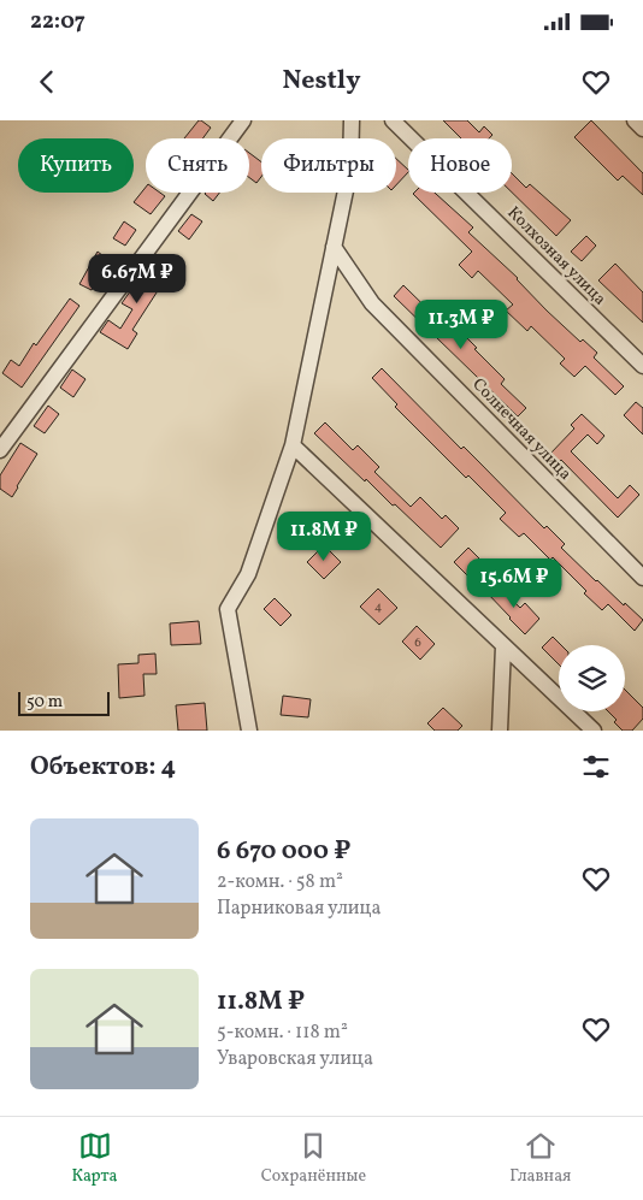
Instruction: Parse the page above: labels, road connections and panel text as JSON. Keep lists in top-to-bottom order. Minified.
{"streets":{"street":["Колхозная улица","Солнечная улица"]},"house_numbers":["4","6"],"scale_bar":"50 m","page":{"status":"22:07","header":"Nestly","chip":["Купить","Снять","Фильтры","Новое"],"price":["6.67M ₽","11.3M ₽","11.8M ₽","15.6M ₽"],"scale":"50 m","heading":"Объектов: 4","list":[{"name":"6 670 000 ₽","note":"2-комн. · 58 m² · Парниковая улица"},{"name":"11.8M ₽","note":"5-комн. · 118 m² · Уваровская улица"}],"tabs":["Карта","Сохранённые","Главная"]}}
